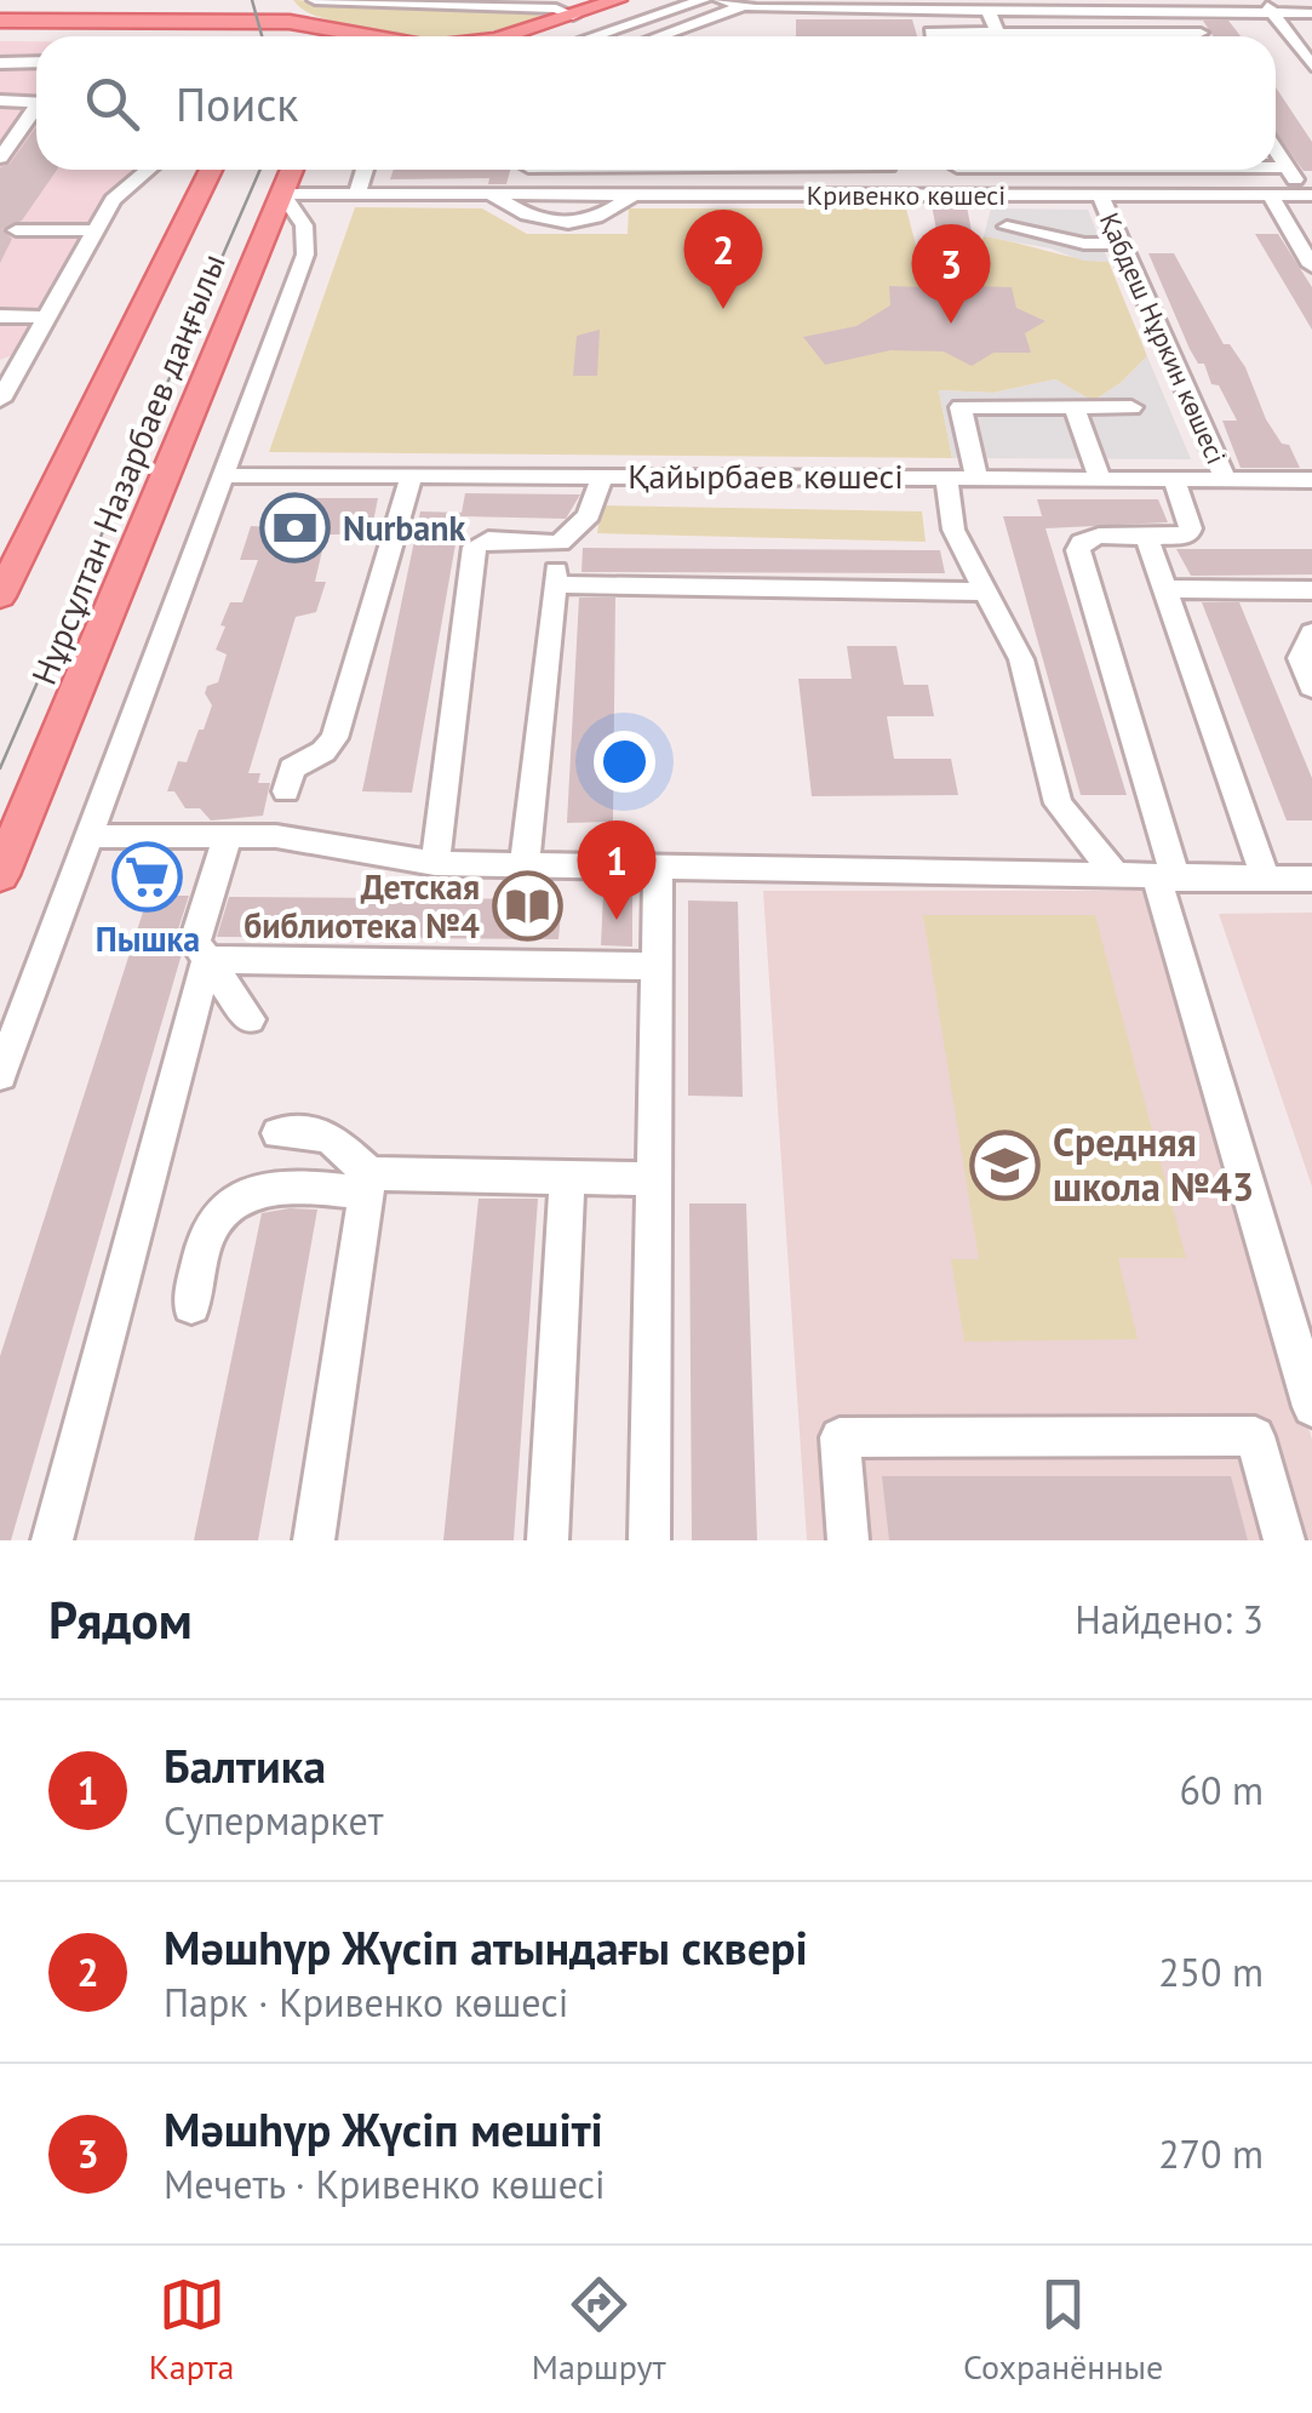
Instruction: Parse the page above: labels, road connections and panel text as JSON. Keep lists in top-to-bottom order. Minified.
{"streets":{"main road":["Нұрсұлтан Назарбаев даңғылы"],"street":["Кривенко көшесі","Қабдеш Нұркин көшесі","Қайырбаев көшесі"]},"crossings":[["Кривенко көшесі","Қабдеш Нұркин көшесі"],["Қабдеш Нұркин көшесі","Қайырбаев көшесі"]],"places":{"bank":["Nurbank"],"supermarket":["Пышка"],"library":["Детская библиотека №4"],"school or university":["Средняя школа №43"]},"page":{"search":"Поиск","pins":["2","3","1"],"heading":["Рядом","Найдено: 3"],"list":[{"mark":"1","name":"Балтика","note":"Супермаркет","value":"60 m"},{"mark":"2","name":"Мәшһүр Жүсіп атындағы сквері","note":"Парк · Кривенко көшесі","value":"250 m"},{"mark":"3","name":"Мәшһүр Жүсіп мешіті","note":"Мечеть · Кривенко көшесі","value":"270 m"}],"nav":["Карта","Маршрут","Сохранённые"]}}
